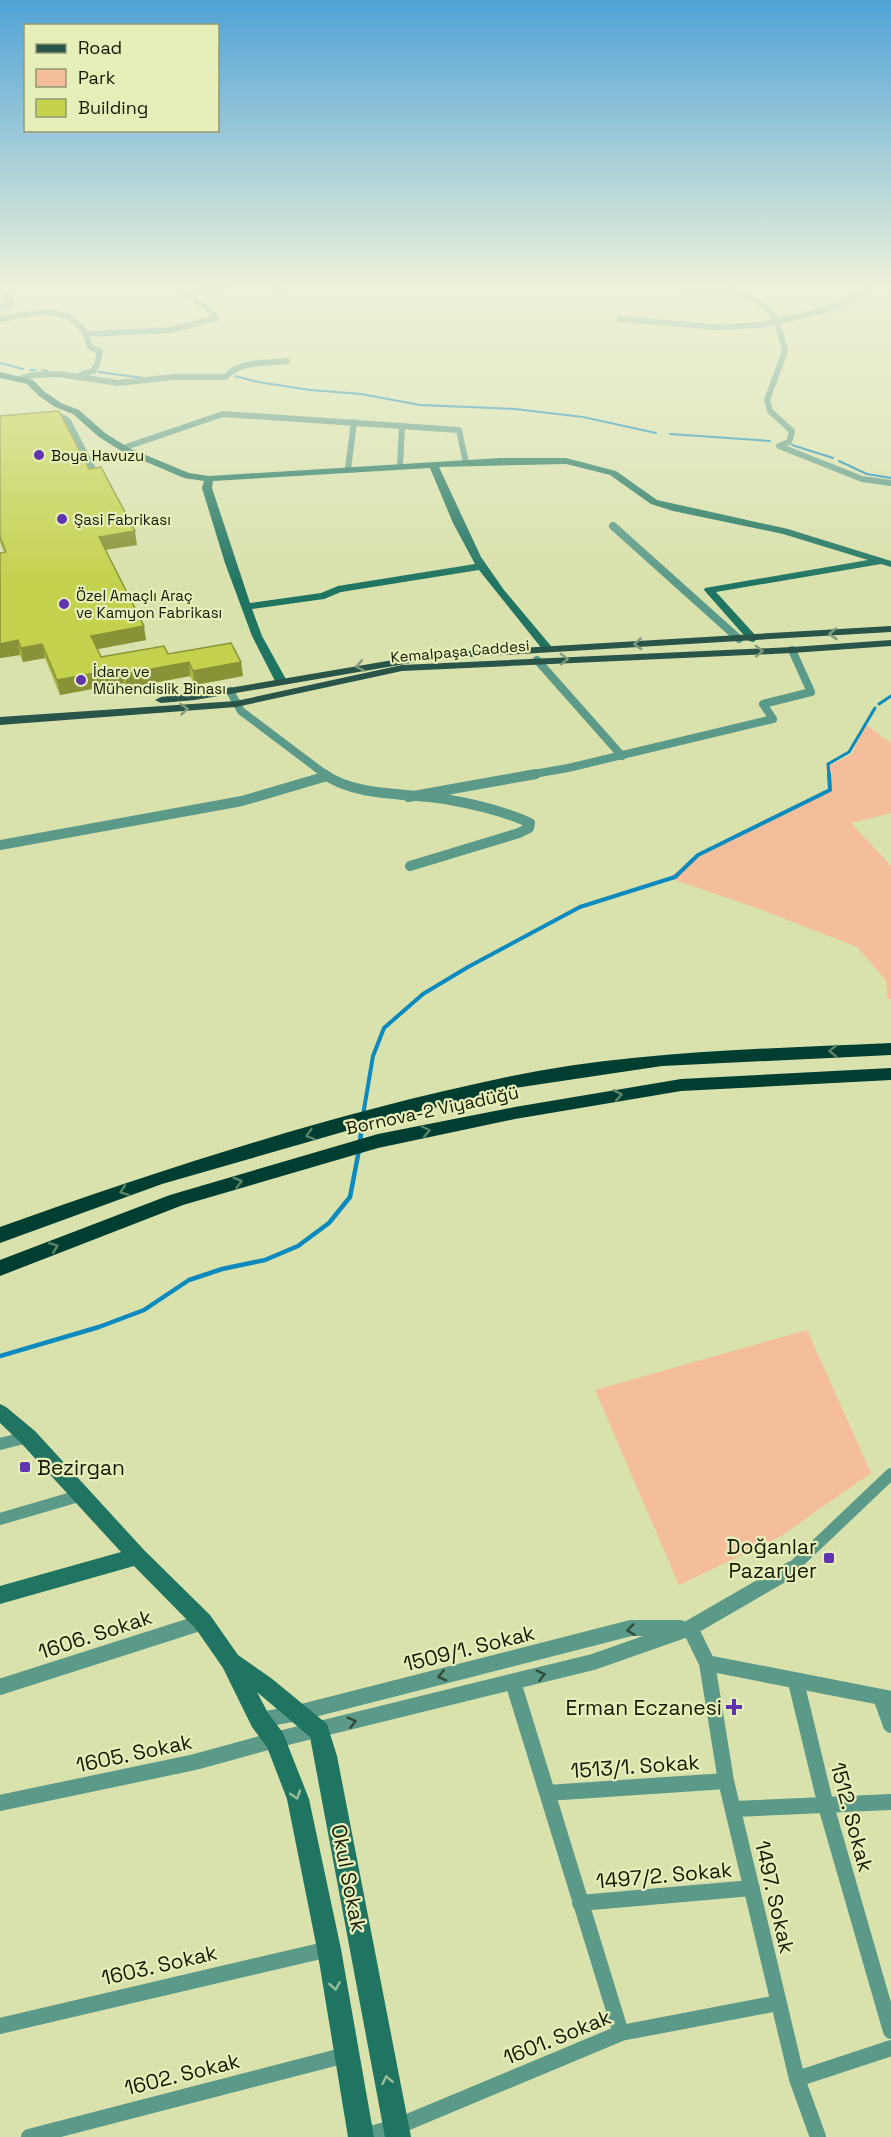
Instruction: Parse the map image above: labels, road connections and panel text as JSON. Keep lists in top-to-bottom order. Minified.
{"streets":{"highway":["Bornova-2 Viyadüğü"],"main road":["Kemalpaşa Caddesi"],"street":["1606. Sokak","1509/1. Sokak","1605. Sokak","1513/1. Sokak","1512. Sokak","1497/2. Sokak","Okul Sokak","1497. Sokak","1603. Sokak","1601. Sokak","1602. Sokak"]},"crossings":[["1606. Sokak","Okul Sokak"],["1509/1. Sokak","Okul Sokak"],["1605. Sokak","Okul Sokak"],["1513/1. Sokak","1497. Sokak"],["1497/2. Sokak","1497. Sokak"],["Okul Sokak","1603. Sokak"],["Okul Sokak","1601. Sokak"],["Okul Sokak","1602. Sokak"],["1497. Sokak","1601. Sokak"]],"places":{"other":["Boya Havuzu","Şasi Fabrikası","Özel Amaçlı Araç ve Kamyon Fabrikası","İdare ve Mühendislik Binası"],"transit":["Bezirgan","Doğanlar Pazaryer"],"health":["Erman Eczanesi"]},"legend":["Road","Park","Building"]}
